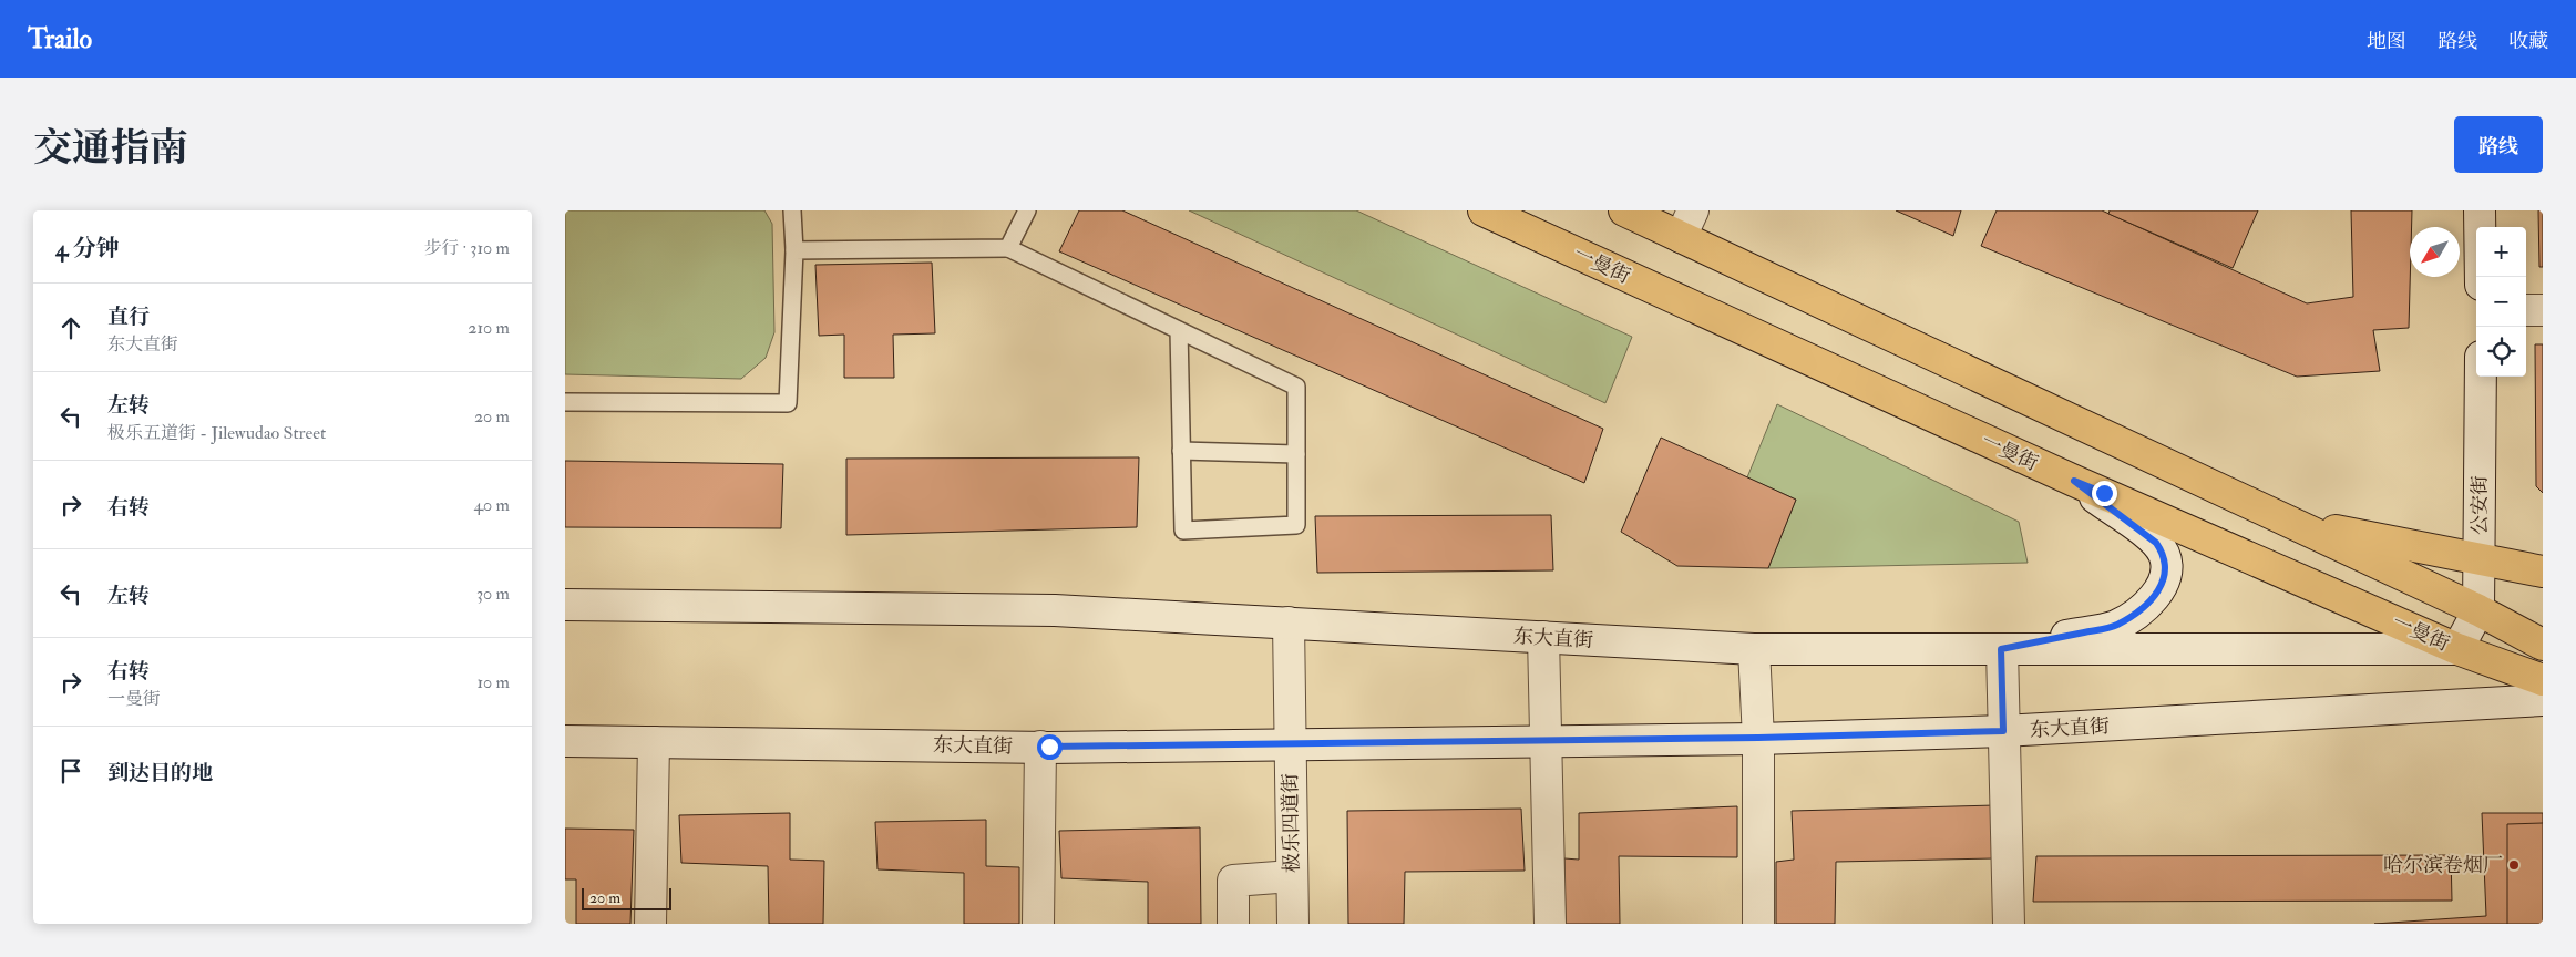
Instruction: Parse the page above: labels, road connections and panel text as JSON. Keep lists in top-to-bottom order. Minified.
{"streets":{"main road":["一曼街","公安街","东大直街","极乐四道街"]},"crossings":[["一曼街","公安街"],["一曼街","东大直街"],["公安街","东大直街"],["东大直街","极乐四道街"]],"places":["哈尔滨卷烟厂"],"scale_bar":"20 m","north":"bottom left","page":{"header":"Trailo","nav":["地图","路线","收藏"],"title":"交通指南","buttons":"路线","heading":["4 分钟","步行 · 310 m"],"map_buttons":["+","−"],"list":[["直行","东大直街","210 m"],["左转","极乐五道街 - Jilewudao Street","20 m"],["右转","40 m"],["左转","30 m"],["右转","一曼街","10 m"],"到达目的地"],"scale":"20 m"}}
